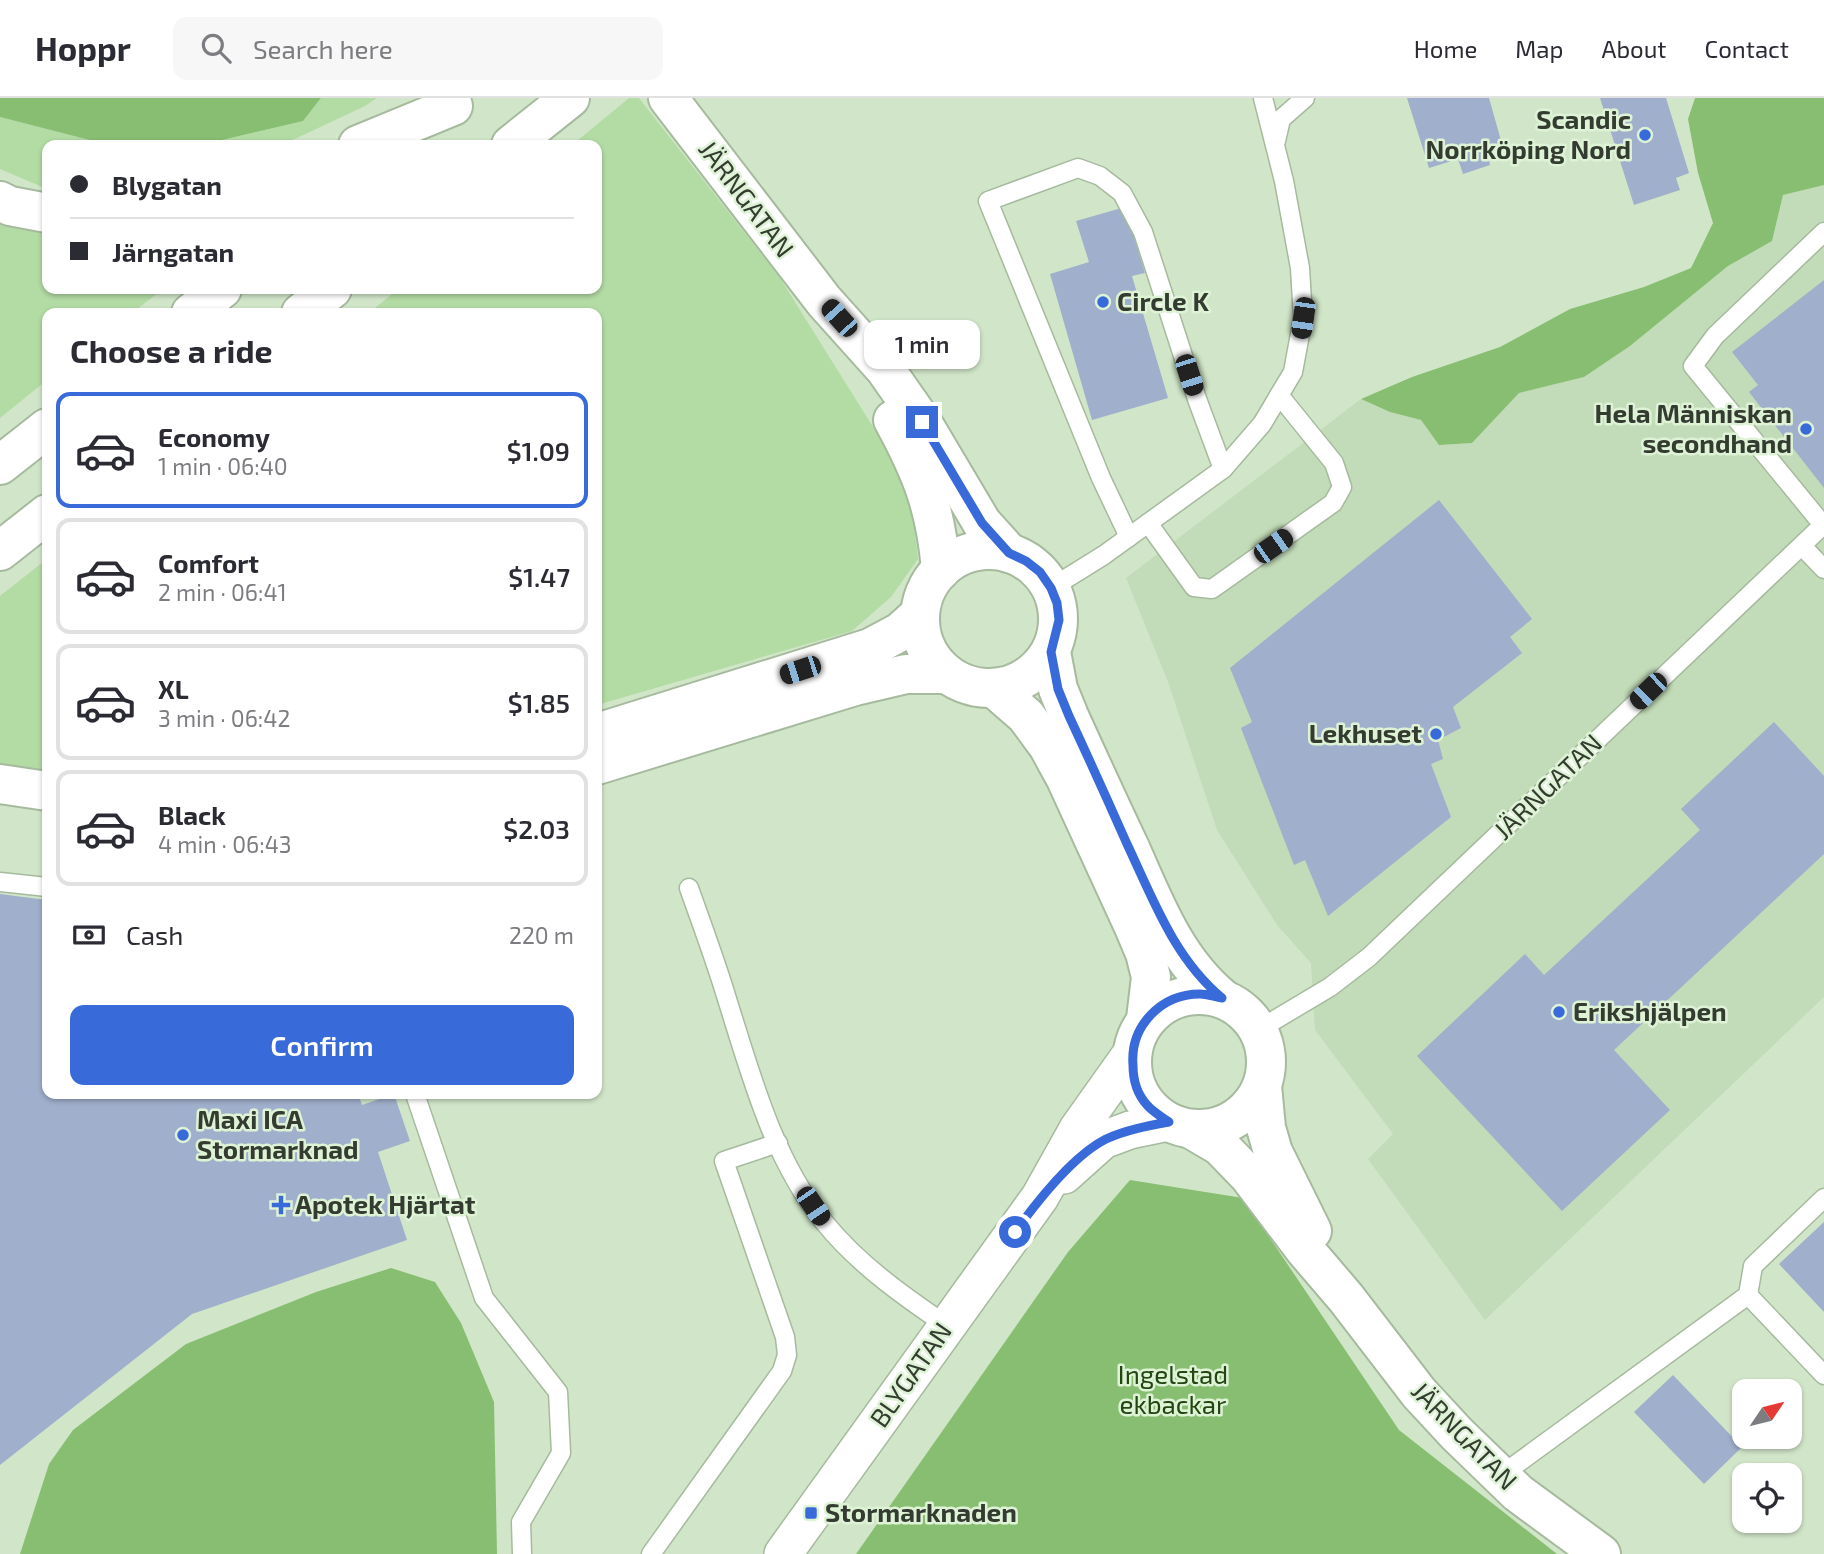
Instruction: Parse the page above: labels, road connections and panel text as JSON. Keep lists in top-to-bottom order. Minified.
{"streets":{"main road":["JÄRNGATAN"],"street":["BLYGATAN"]},"crossings":[["JÄRNGATAN","BLYGATAN"]],"parks":["Ingelstad ekbackar"],"places":{"other":["Scandic Norrköping Nord","Circle K","Hela Människan secondhand","Lekhuset","Erikshjälpen","Maxi ICA Stormarknad"],"health":["Apotek Hjärtat"],"transit":["Stormarknaden"]},"north":"top right","page":{"header":"Hoppr","search":"Search here","nav":["Home","Map","About","Contact"],"banner":["Blygatan","Järngatan"],"heading":"Choose a ride","bubble":"1 min","list":[{"name":"Economy","note":"1 min · 06:40","value":"$1.09"},{"name":"Comfort","note":"2 min · 06:41","value":"$1.47"},{"name":"XL","note":"3 min · 06:42","value":"$1.85"},{"name":"Black","note":"4 min · 06:43","value":"$2.03"}],"pay":["Cash","220 m"],"buttons":"Confirm"}}
